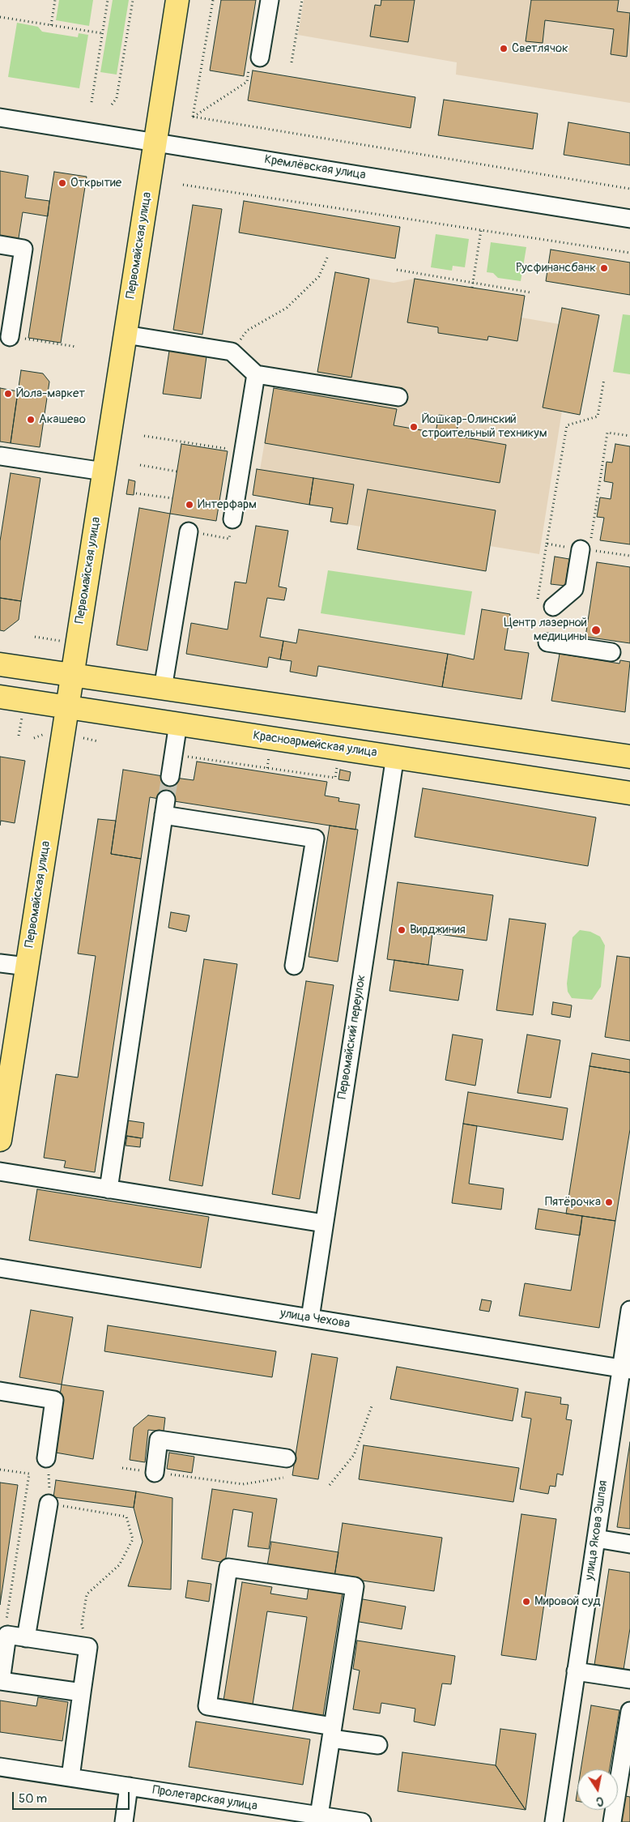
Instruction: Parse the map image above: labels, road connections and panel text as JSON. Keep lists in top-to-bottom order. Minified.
{"streets":{"main road":["Первомайская улица","Красноармейская улица"],"street":["Кремлёвская улица","Первомайский переулок","улица Чехова","улица Якова Эшпая","Пролетарская улица"]},"crossings":[["Кремлёвская улица","Первомайская улица"],["Первомайская улица","Красноармейская улица"],["Красноармейская улица","Первомайский переулок"],["Первомайский переулок","улица Чехова"],["улица Чехова","улица Якова Эшпая"]],"places":["Светлячок","Открытие","Русфинансбанк","Йола-маркет","Акашево","Йошкар-Олинский строительный техникум","Интерфарм","Центр лазерной медицины","Вирджиния","Пятёрочка","Мировой суд"],"scale_bar":"50 m","north":"bottom"}
